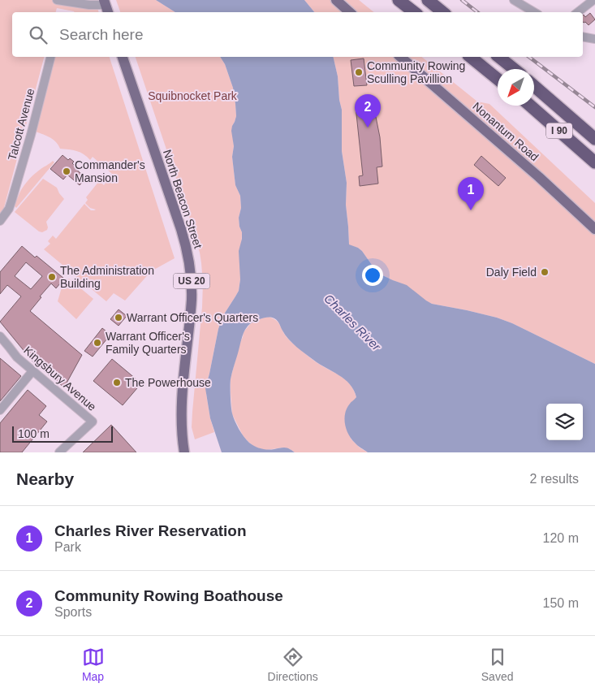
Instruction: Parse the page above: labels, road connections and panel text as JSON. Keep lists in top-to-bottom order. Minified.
{"streets":{"highway":["I 90"],"main road":["Nonantum Road","North Beacon Street","US 20"],"street":["Talcott Avenue","Kingsbury Avenue"]},"water":["Charles River"],"parks":["Squibnocket Park"],"places":["Community Rowing Sculling Pavillion","Commander's Mansion","Daly Field","The Administration Building","Warrant Officer's Quarters","Warrant Officer's Family Quarters","The Powerhouse"],"scale_bar":"100 m","north":"bottom left","page":{"search":"Search here","pins":["2","1"],"scale":"100 m","heading":["Nearby","2 results"],"list":[{"mark":"1","name":"Charles River Reservation","note":"Park","value":"120 m"},{"mark":"2","name":"Community Rowing Boathouse","note":"Sports","value":"150 m"}],"nav":["Map","Directions","Saved"]}}
